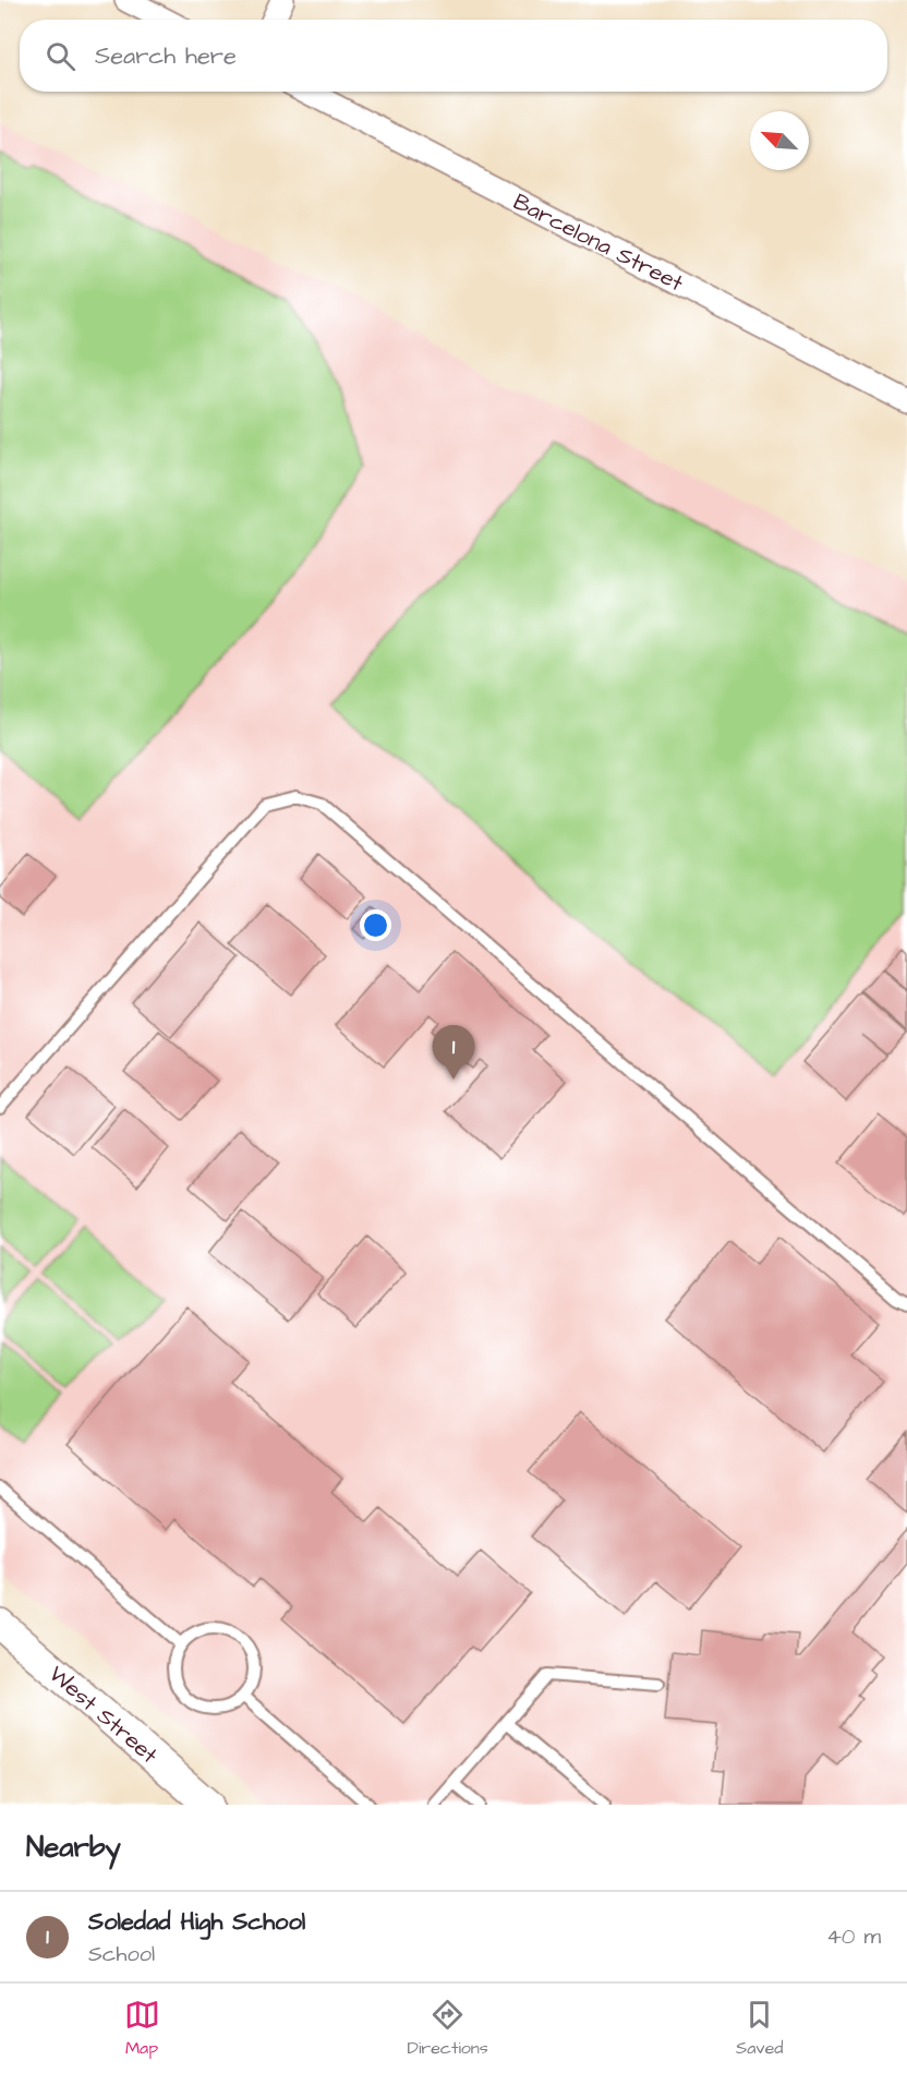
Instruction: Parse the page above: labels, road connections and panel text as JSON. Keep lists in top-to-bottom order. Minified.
{"streets":{"street":["Barcelona Street","West Street"]},"north":"top left","page":{"search":"Search here","pins":"1","heading":"Nearby","list":[{"mark":"1","name":"Soledad High School","note":"School","value":"40 m"}],"nav":["Map","Directions","Saved"]}}
